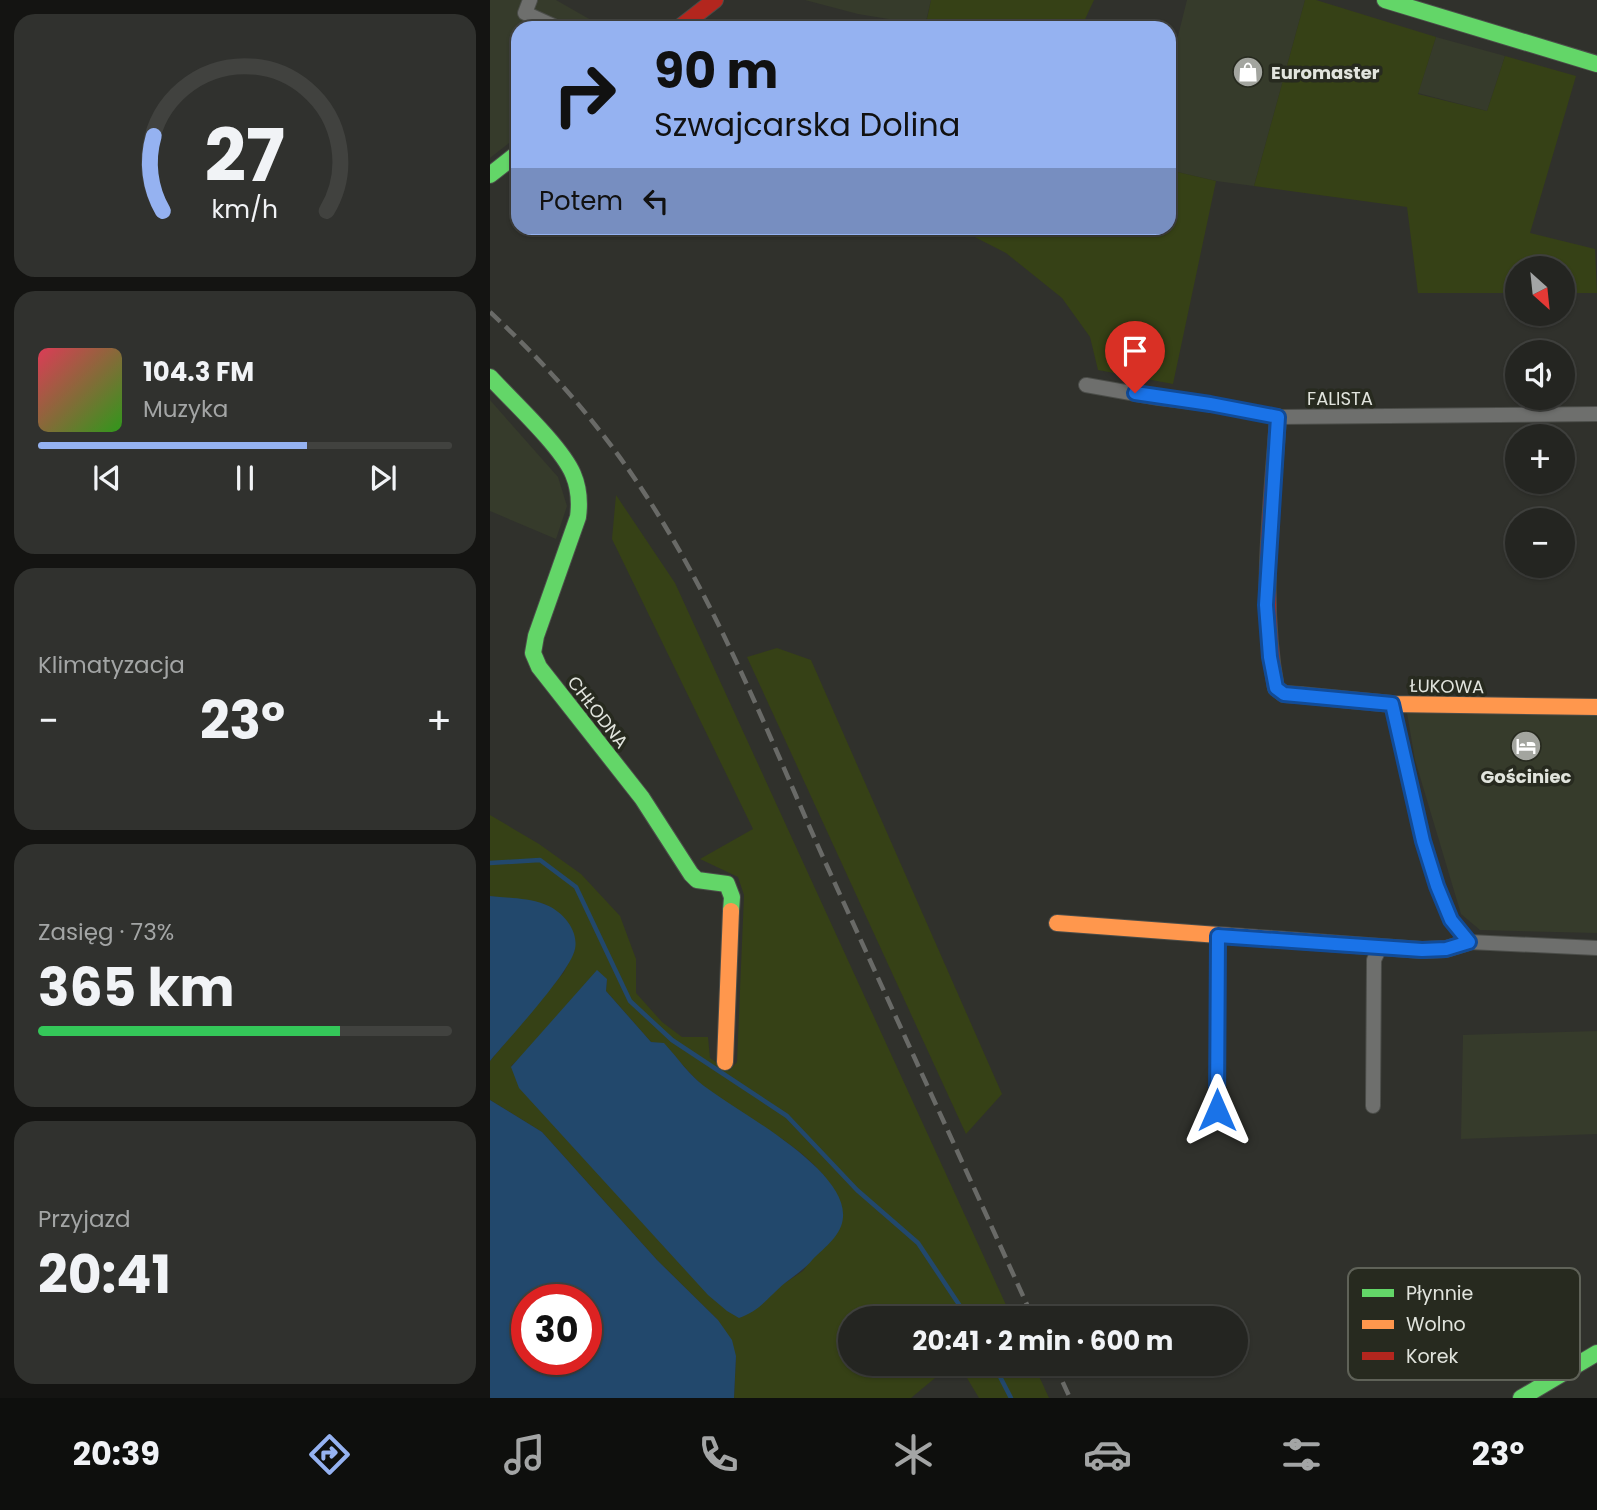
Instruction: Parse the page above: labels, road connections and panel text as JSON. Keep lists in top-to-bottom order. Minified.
{"streets":{"street":["FALISTA","ŁUKOWA","CHŁODNA"]},"crossings":[["FALISTA","ŁUKOWA"]],"places":{"shop":["Euromaster"],"hotel":["Gościniec"]},"legend":["Płynnie","Wolno","Korek"],"north":"bottom right","page":{"turn":["90 m","Szwajcarska Dolina"],"then":"Potem","map_buttons":["+","−"],"song":["104.3 FM","Muzyka"],"tile":["Klimatyzacja",["Zasięg · 73%","365 km"],["Przyjazd","20:41"]],"heat":["−","23°","+"],"limit":"30","trip":"20:41 · 2 min · 600 m","tabs":["20:39","23°"],"gauge":["27","km/h"]}}
